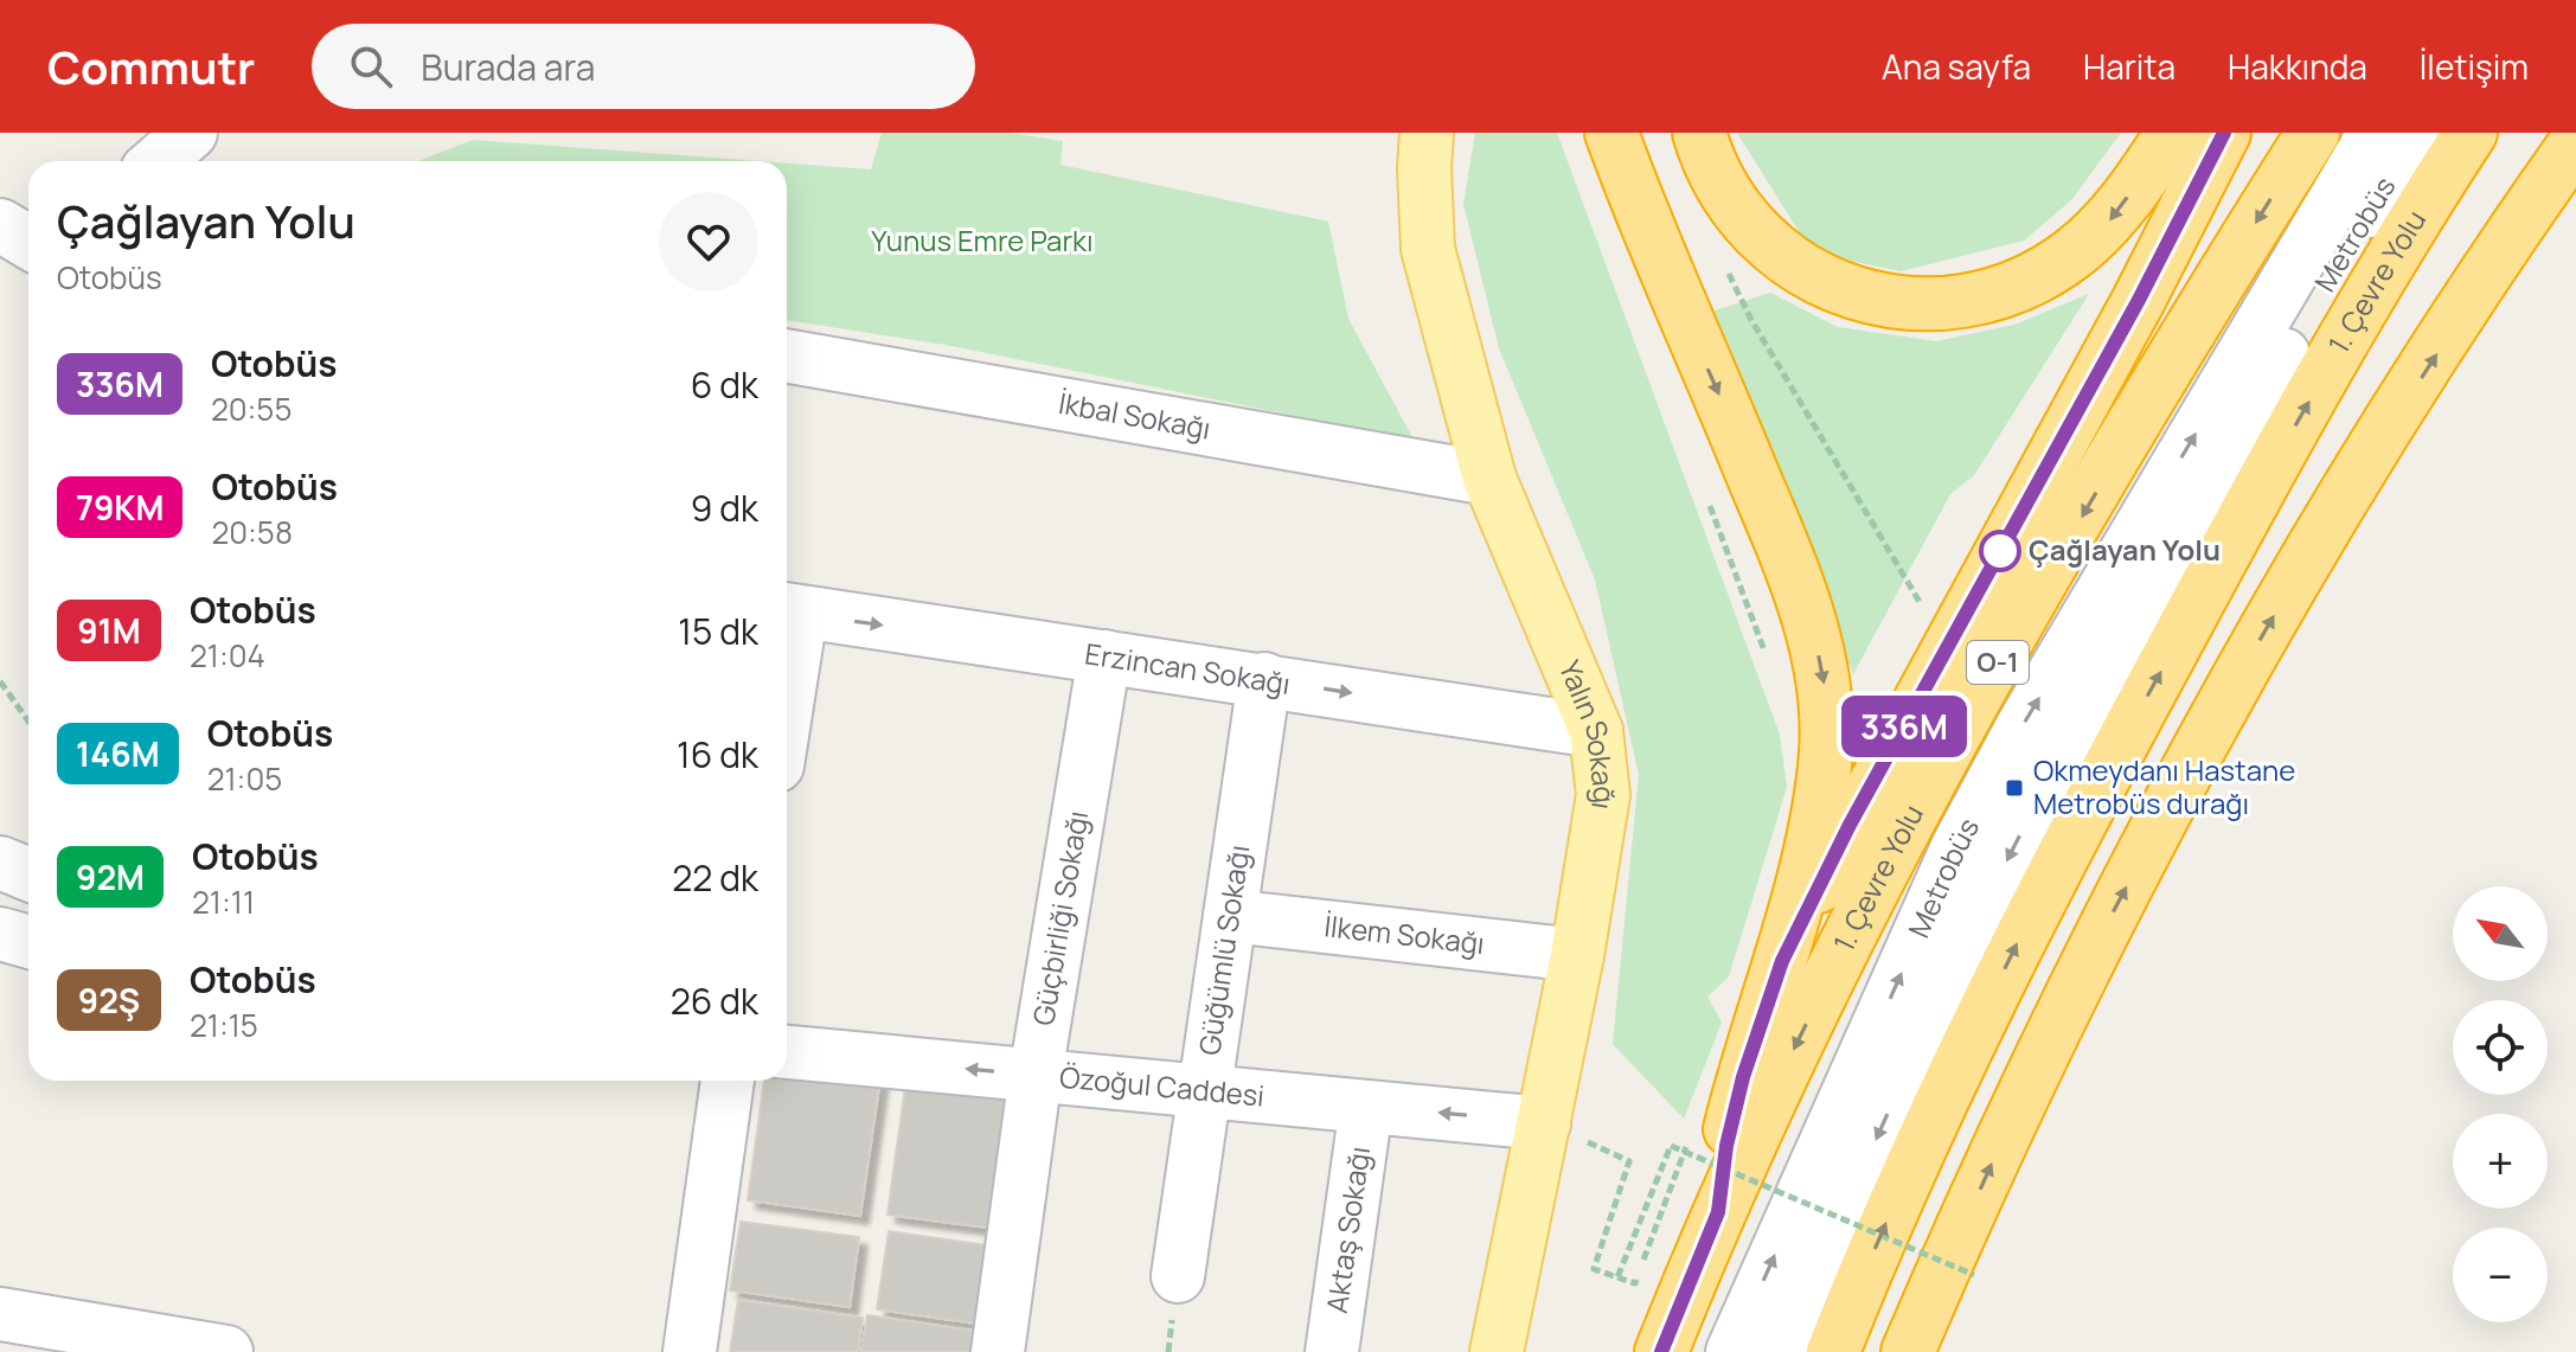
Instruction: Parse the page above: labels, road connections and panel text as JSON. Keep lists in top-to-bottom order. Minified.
{"streets":{"highway":["1. Çevre Yolu","O-1"],"main road":["Yalın Sokağı"],"street":["Metrobüs","İkbal Sokağı","Erzincan Sokağı","Güçbirliği Sokağı","İlkem Sokağı","Güğümlü Sokağı","Özoğul Caddesi","Aktaş Sokağı"]},"crossings":[["İkbal Sokağı","Yalın Sokağı"],["Erzincan Sokağı","Yalın Sokağı"],["Erzincan Sokağı","Güçbirliği Sokağı"],["Erzincan Sokağı","Güğümlü Sokağı"],["Yalın Sokağı","İlkem Sokağı"],["Yalın Sokağı","Özoğul Caddesi"],["Güçbirliği Sokağı","Özoğul Caddesi"],["İlkem Sokağı","Güğümlü Sokağı"],["Güğümlü Sokağı","Özoğul Caddesi"],["Özoğul Caddesi","Aktaş Sokağı"]],"one_way":["Erzincan Sokağı","Özoğul Caddesi"],"parks":["Yunus Emre Parkı"],"places":{"other":["Çağlayan Yolu"],"transit":["Okmeydanı Hastane Metrobüs durağı"]},"lines":["bus line 336M"],"north":"top left","page":{"header":"Commutr","search":"Burada ara","nav":["Ana sayfa","Harita","Hakkında","İletişim"],"on_map":"336M","heading":["Çağlayan Yolu","Otobüs"],"list":[{"mark":"336M","name":"Otobüs","note":"20:55","value":"6 dk"},{"mark":"79KM","name":"Otobüs","note":"20:58","value":"9 dk"},{"mark":"91M","name":"Otobüs","note":"21:04","value":"15 dk"},{"mark":"146M","name":"Otobüs","note":"21:05","value":"16 dk"},{"mark":"92M","name":"Otobüs","note":"21:11","value":"22 dk"},{"mark":"92Ş","name":"Otobüs","note":"21:15","value":"26 dk"}],"map_buttons":["+","−"]}}
